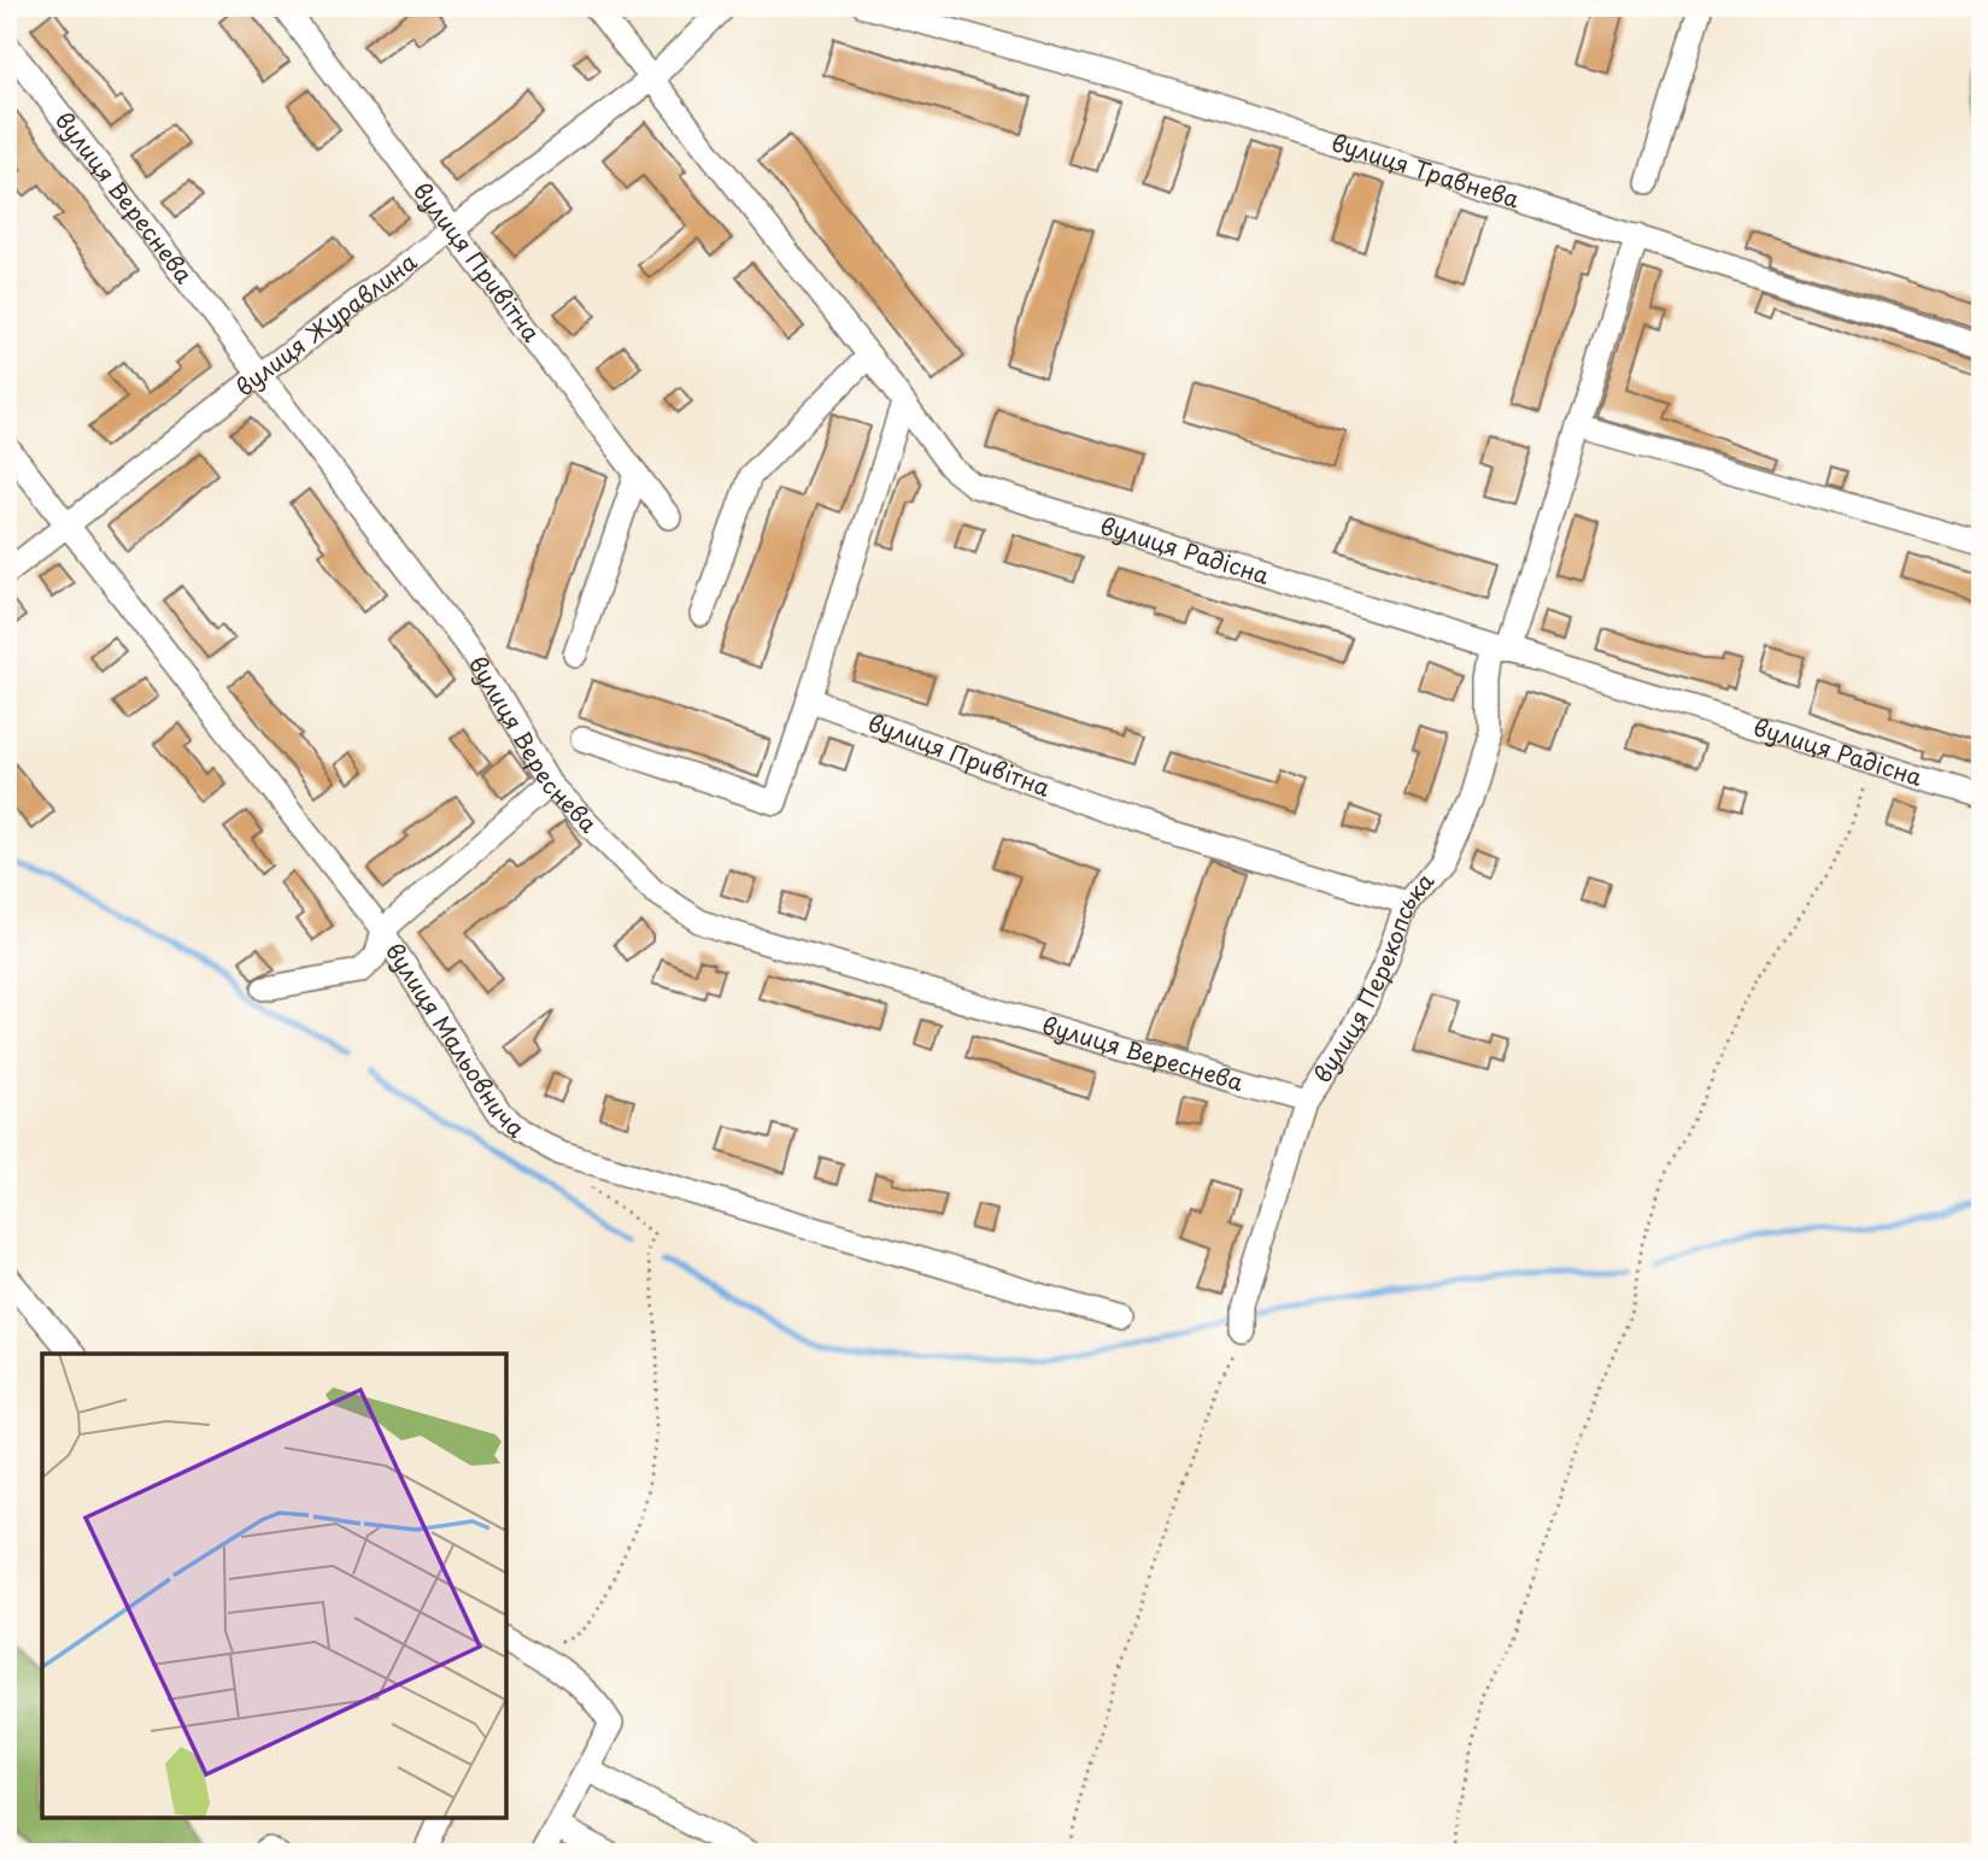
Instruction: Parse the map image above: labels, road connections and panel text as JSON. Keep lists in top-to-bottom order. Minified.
{"streets":{"street":["вулиця Травнева","вулиця Вереснева","вулиця Привітна","вулиця Журавлина","вулиця Радісна","вулиця Перекопська","вулиця Мальовнича"]},"crossings":[["вулиця Травнева","вулиця Перекопська"],["вулиця Вереснева","вулиця Журавлина"],["вулиця Вереснева","вулиця Перекопська"],["вулиця Привітна","вулиця Журавлина"],["вулиця Привітна","вулиця Перекопська"],["вулиця Журавлина","вулиця Радісна"],["вулиця Журавлина","вулиця Мальовнича"],["вулиця Радісна","вулиця Перекопська"]]}
